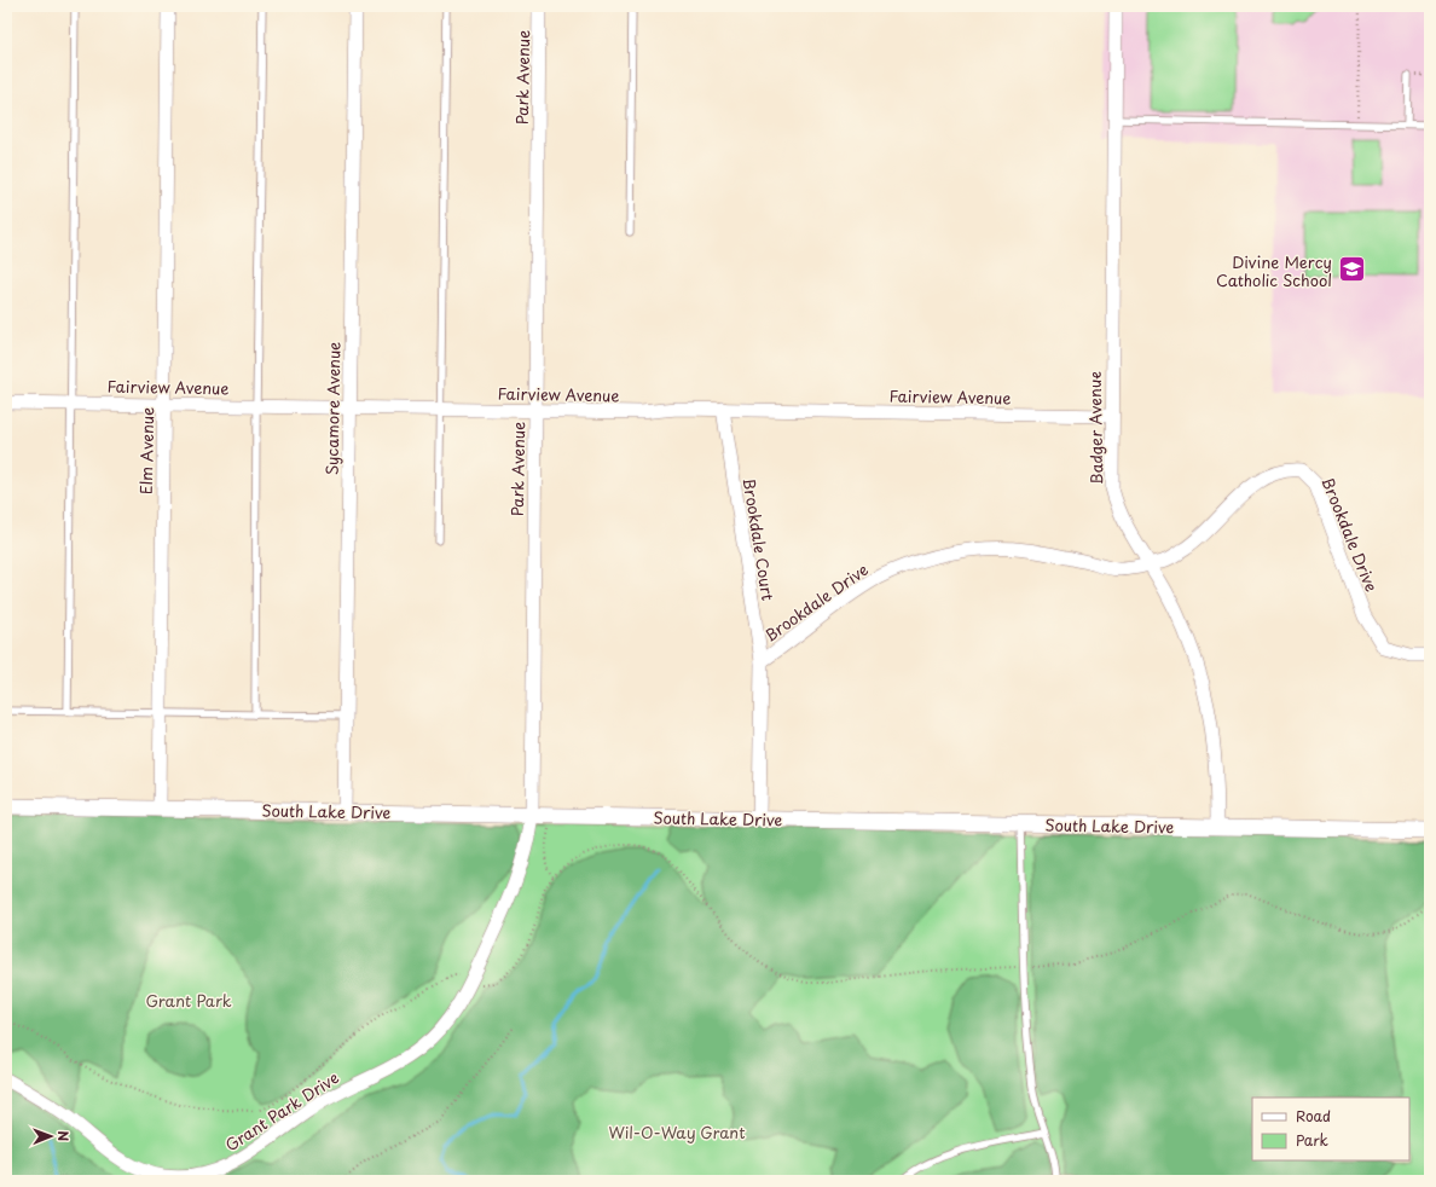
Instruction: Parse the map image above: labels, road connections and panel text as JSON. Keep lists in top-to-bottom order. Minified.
{"streets":{"street":["Park Avenue","Fairview Avenue","Sycamore Avenue","Badger Avenue","Elm Avenue","Brookdale Drive","Brookdale Court","South Lake Drive","Grant Park Drive"]},"crossings":[["Park Avenue","Fairview Avenue"],["Park Avenue","South Lake Drive"],["Park Avenue","Grant Park Drive"],["Fairview Avenue","Sycamore Avenue"],["Fairview Avenue","Badger Avenue"],["Fairview Avenue","Elm Avenue"],["Fairview Avenue","Brookdale Court"],["Sycamore Avenue","South Lake Drive"],["Badger Avenue","Brookdale Drive"],["Badger Avenue","South Lake Drive"],["Elm Avenue","South Lake Drive"],["Brookdale Drive","Brookdale Court"],["Brookdale Court","South Lake Drive"],["South Lake Drive","Grant Park Drive"]],"parks":["Grant Park","Wil-O-Way Grant"],"places":{"school or university":["Divine Mercy Catholic School"]},"legend":["Road","Park"],"north":"right"}
